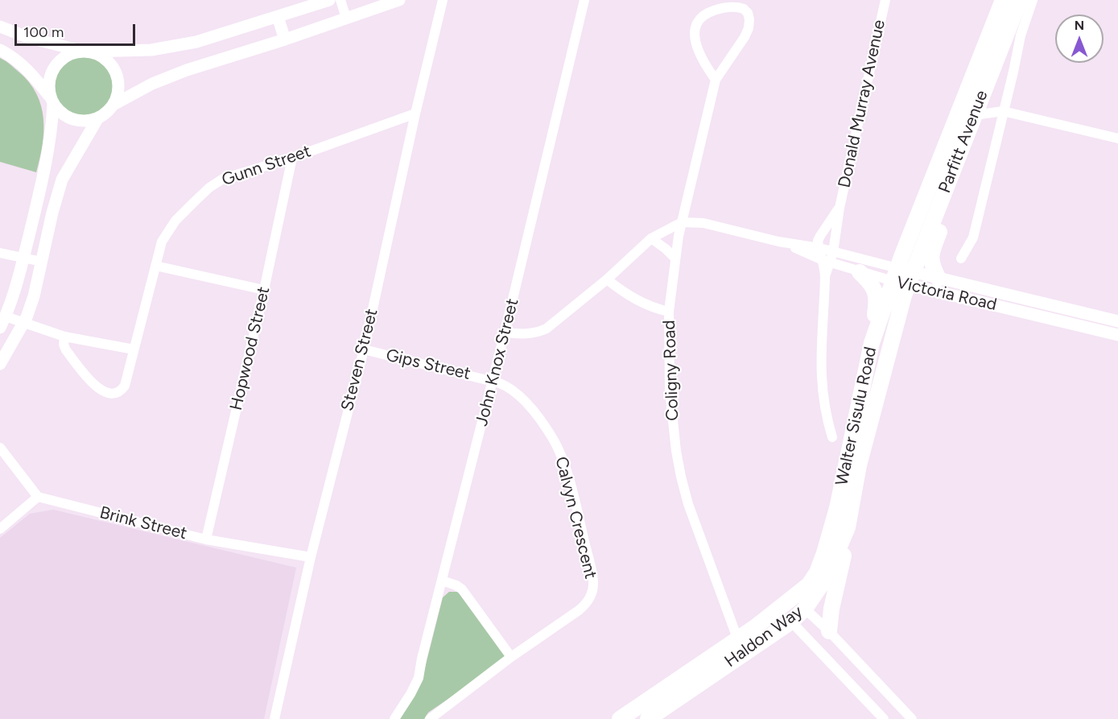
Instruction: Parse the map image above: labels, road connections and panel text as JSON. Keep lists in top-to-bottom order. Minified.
{"streets":{"highway":["Parfitt Avenue","Walter Sisulu Road","Haldon Way"],"street":["Donald Murray Avenue","Gunn Street","Victoria Road","Hopwood Street","Steven Street","John Knox Street","Gips Street","Coligny Road","Calvyn Crescent","Brink Street"]},"crossings":[["Donald Murray Avenue","Victoria Road"],["Parfitt Avenue","Victoria Road"],["Parfitt Avenue","Walter Sisulu Road"],["Gunn Street","Hopwood Street"],["Gunn Street","Steven Street"],["Victoria Road","Coligny Road"],["Victoria Road","Walter Sisulu Road"],["Hopwood Street","Brink Street"],["Steven Street","Gips Street"],["Steven Street","Brink Street"],["John Knox Street","Gips Street"],["John Knox Street","Calvyn Crescent"],["Gips Street","Calvyn Crescent"],["Coligny Road","Haldon Way"],["Walter Sisulu Road","Haldon Way"]],"scale_bar":"100 m","north":"top"}
